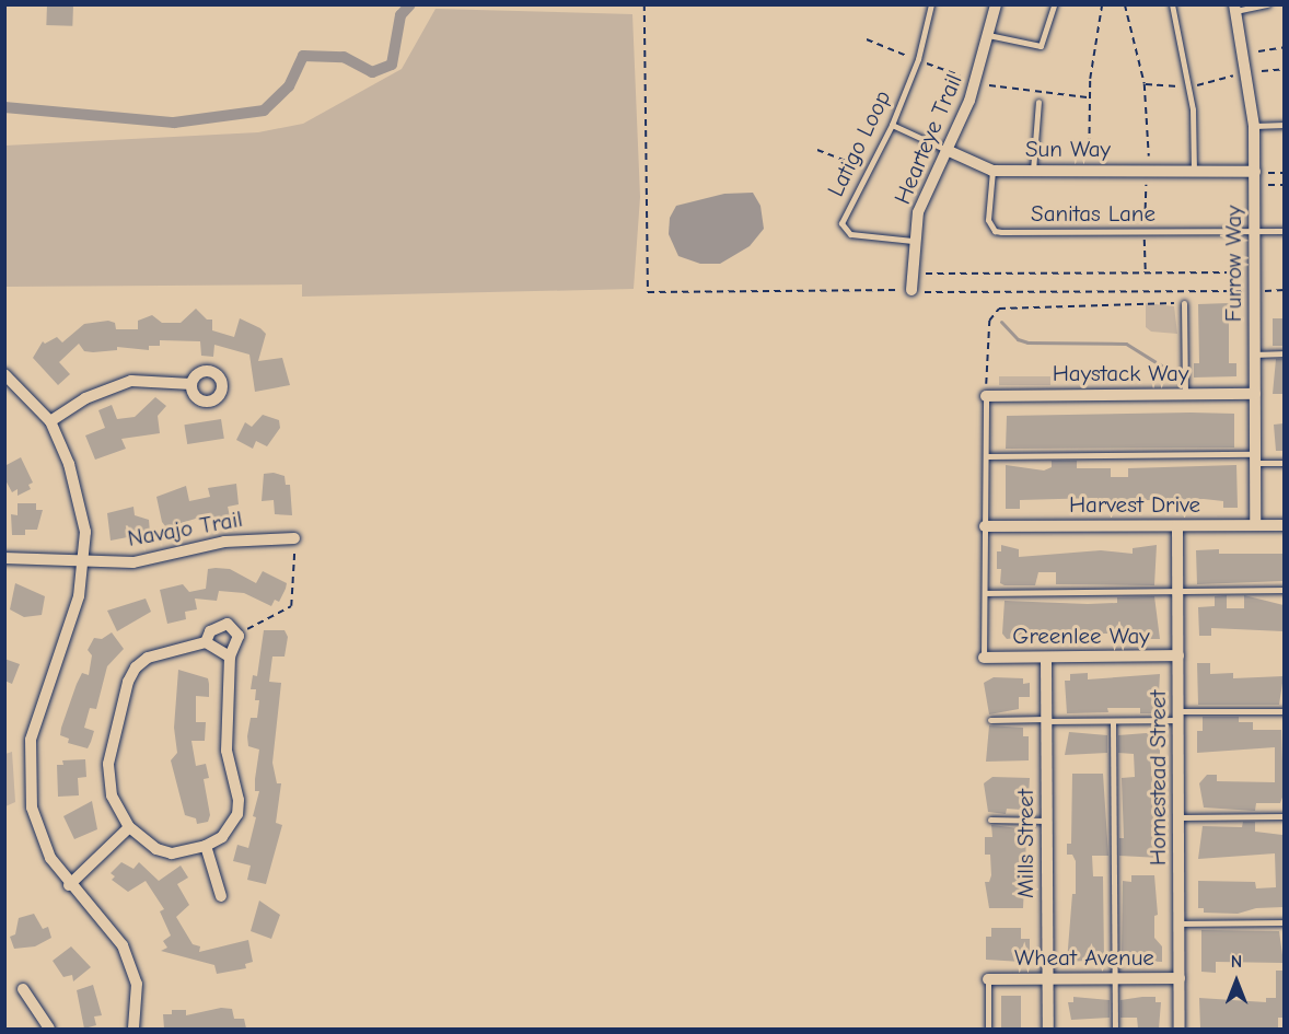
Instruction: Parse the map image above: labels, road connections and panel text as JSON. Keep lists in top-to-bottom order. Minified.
{"streets":{"street":["Hearteye Trail","Sun Way","Furrow Way","Haystack Way","Harvest Drive","Navajo Trail","Greenlee Way","Homestead Street","Mills Street","Wheat Avenue"],"lane":["Latigo Loop","Sanitas Lane"]},"crossings":[["Hearteye Trail","Latigo Loop"],["Hearteye Trail","Sun Way"],["Latigo Loop","Sun Way"],["Sun Way","Sanitas Lane"],["Sun Way","Furrow Way"],["Sanitas Lane","Furrow Way"],["Furrow Way","Haystack Way"],["Furrow Way","Harvest Drive"],["Harvest Drive","Homestead Street"],["Greenlee Way","Homestead Street"],["Greenlee Way","Mills Street"],["Homestead Street","Wheat Avenue"],["Mills Street","Wheat Avenue"]],"north":"top"}
